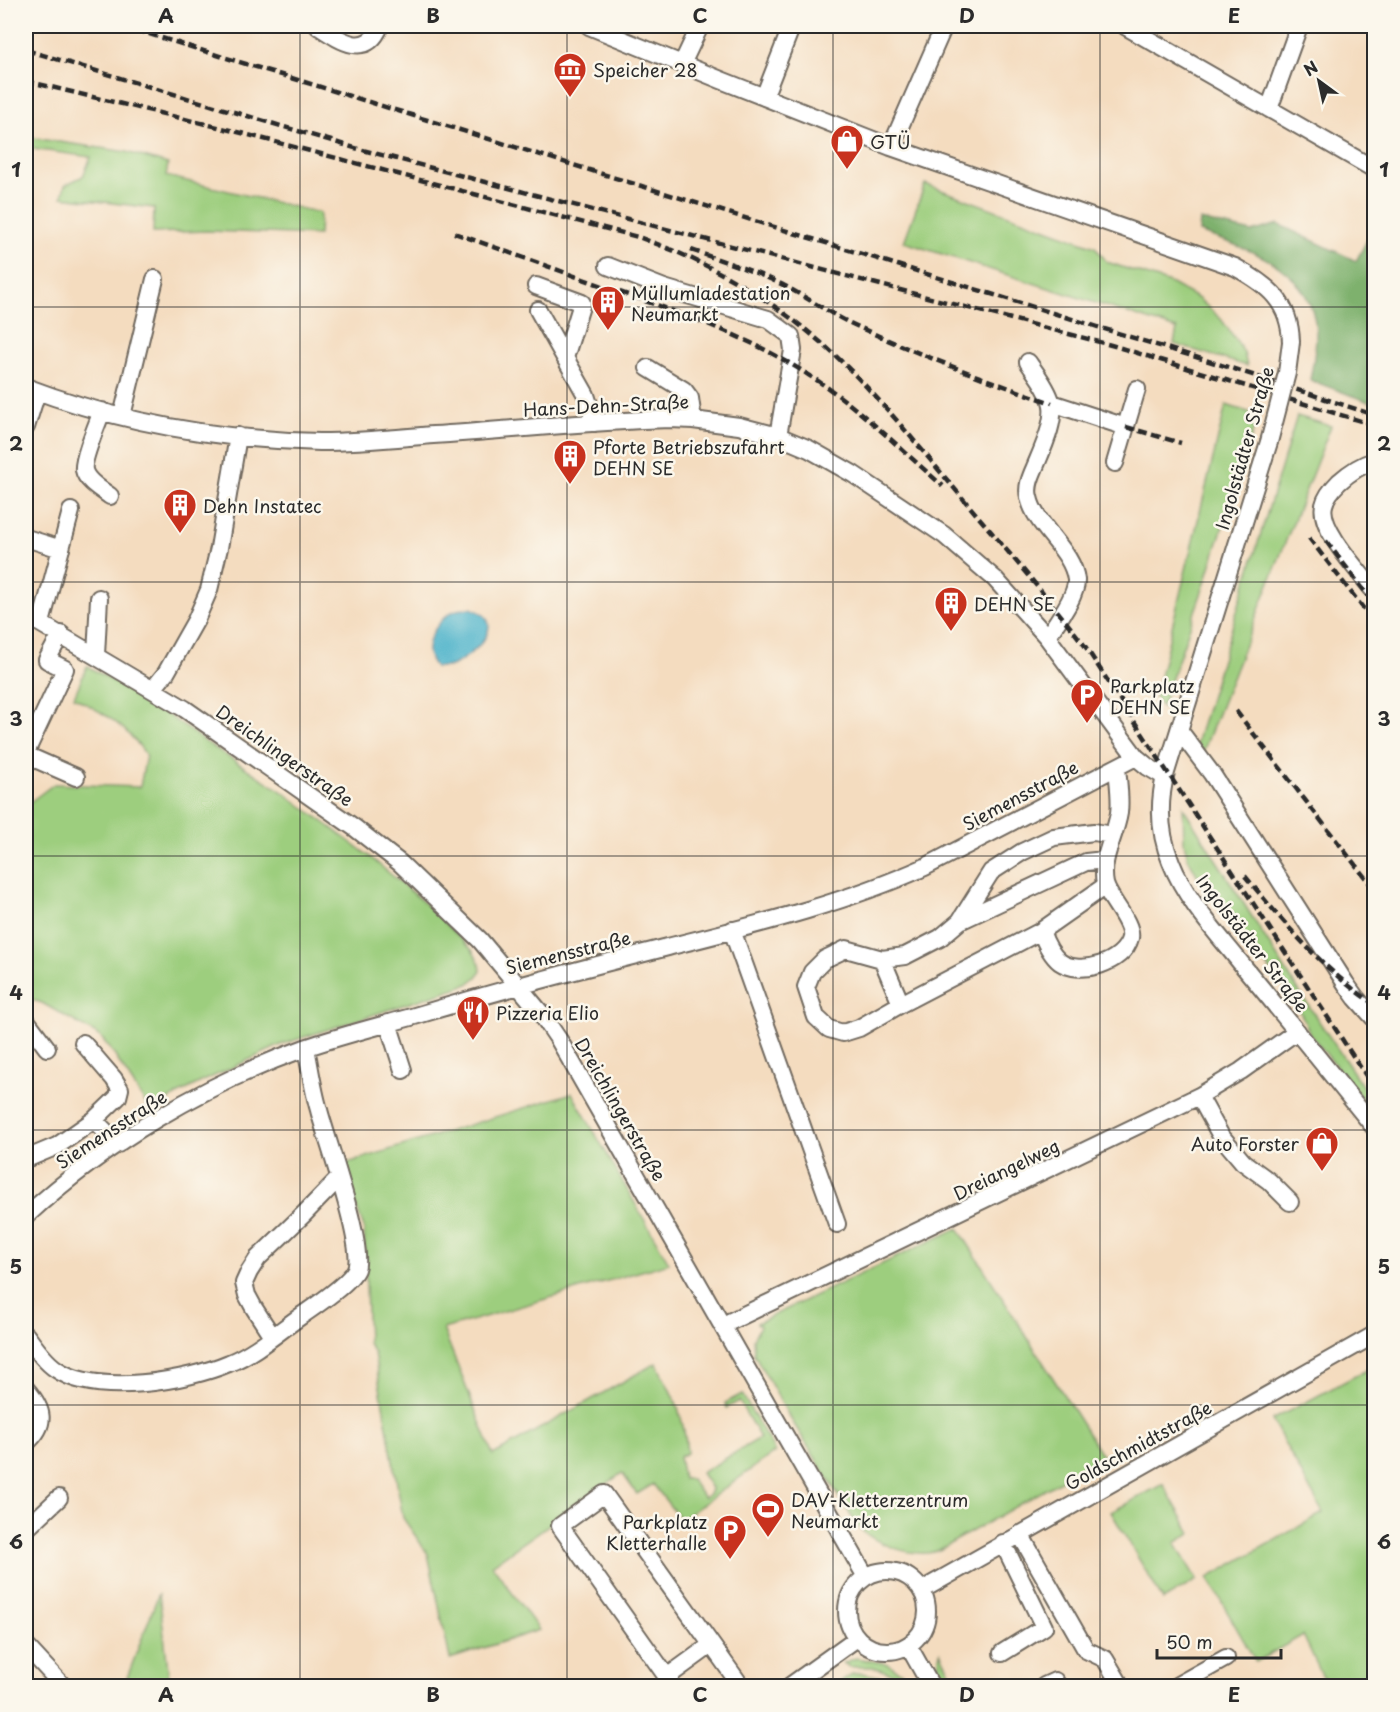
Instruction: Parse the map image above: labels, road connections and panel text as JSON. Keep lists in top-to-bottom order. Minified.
{"streets":{"street":["Hans-Dehn-Straße","Ingolstädter Straße","Dreichlingerstraße","Siemensstraße","Dreiangelweg","Goldschmidtstraße"]},"crossings":[["Hans-Dehn-Straße","Ingolstädter Straße"],["Hans-Dehn-Straße","Siemensstraße"],["Ingolstädter Straße","Dreiangelweg"],["Dreichlingerstraße","Siemensstraße"],["Dreichlingerstraße","Dreiangelweg"],["Dreichlingerstraße","Goldschmidtstraße"]],"places":{"museum":["Speicher 28"],"shop":["GTÜ","Auto Forster"],"building":["Müllumladestation Neumarkt","Pforte Betriebszufahrt DEHN SE","Dehn Instatec","DEHN SE"],"parking":["Parkplatz DEHN SE","Parkplatz Kletterhalle"],"restaurant":["Pizzeria Elio"],"sports":["DAV-Kletterzentrum Neumarkt"]},"scale_bar":"50 m","north":"top left","grid":{"columns":["A","B","C","D","E"],"rows":["1","2","3","4","5","6"]}}
